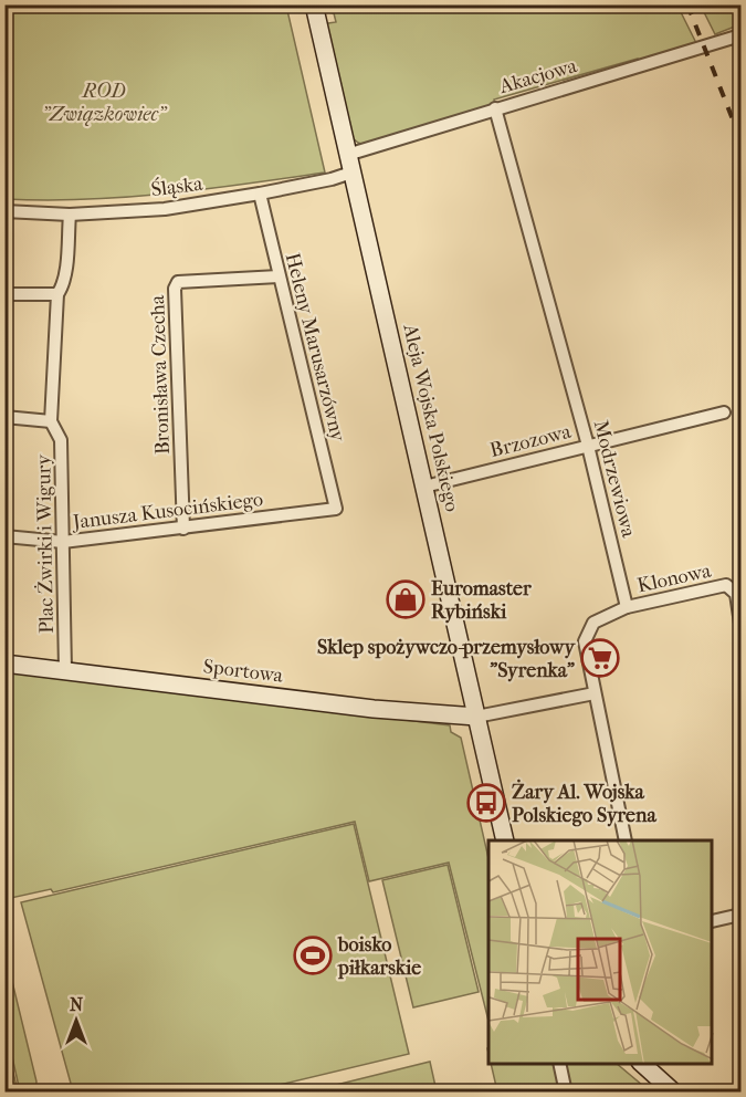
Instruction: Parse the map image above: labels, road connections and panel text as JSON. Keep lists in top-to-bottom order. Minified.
{"streets":{"street":["Akacjowa","Śląska","Heleny Marusarzówny","Bronisława Czecha","Aleja Wojska Polskiego","Brzozowa","Modrzewiowa","Janusza Kusocińskiego","Plac Żwirki i Wigury","Klonowa","Sportowa"]},"crossings":[["Akacjowa","Aleja Wojska Polskiego"],["Akacjowa","Modrzewiowa"],["Śląska","Heleny Marusarzówny"],["Śląska","Aleja Wojska Polskiego"],["Śląska","Plac Żwirki i Wigury"],["Heleny Marusarzówny","Bronisława Czecha"],["Heleny Marusarzówny","Janusza Kusocińskiego"],["Bronisława Czecha","Janusza Kusocińskiego"],["Aleja Wojska Polskiego","Brzozowa"],["Aleja Wojska Polskiego","Sportowa"],["Brzozowa","Modrzewiowa"],["Modrzewiowa","Klonowa"],["Janusza Kusocińskiego","Plac Żwirki i Wigury"],["Plac Żwirki i Wigury","Sportowa"]],"parks":["ROD \"Związkowiec\""],"places":{"shop":["Euromaster Rybiński"],"supermarket":["Sklep spożywczo-przemysłowy \"Syrenka\""],"bus stop":["Żary Al. Wojska Polskiego Syrena"],"sports":["boisko piłkarskie"]},"north":"top"}
